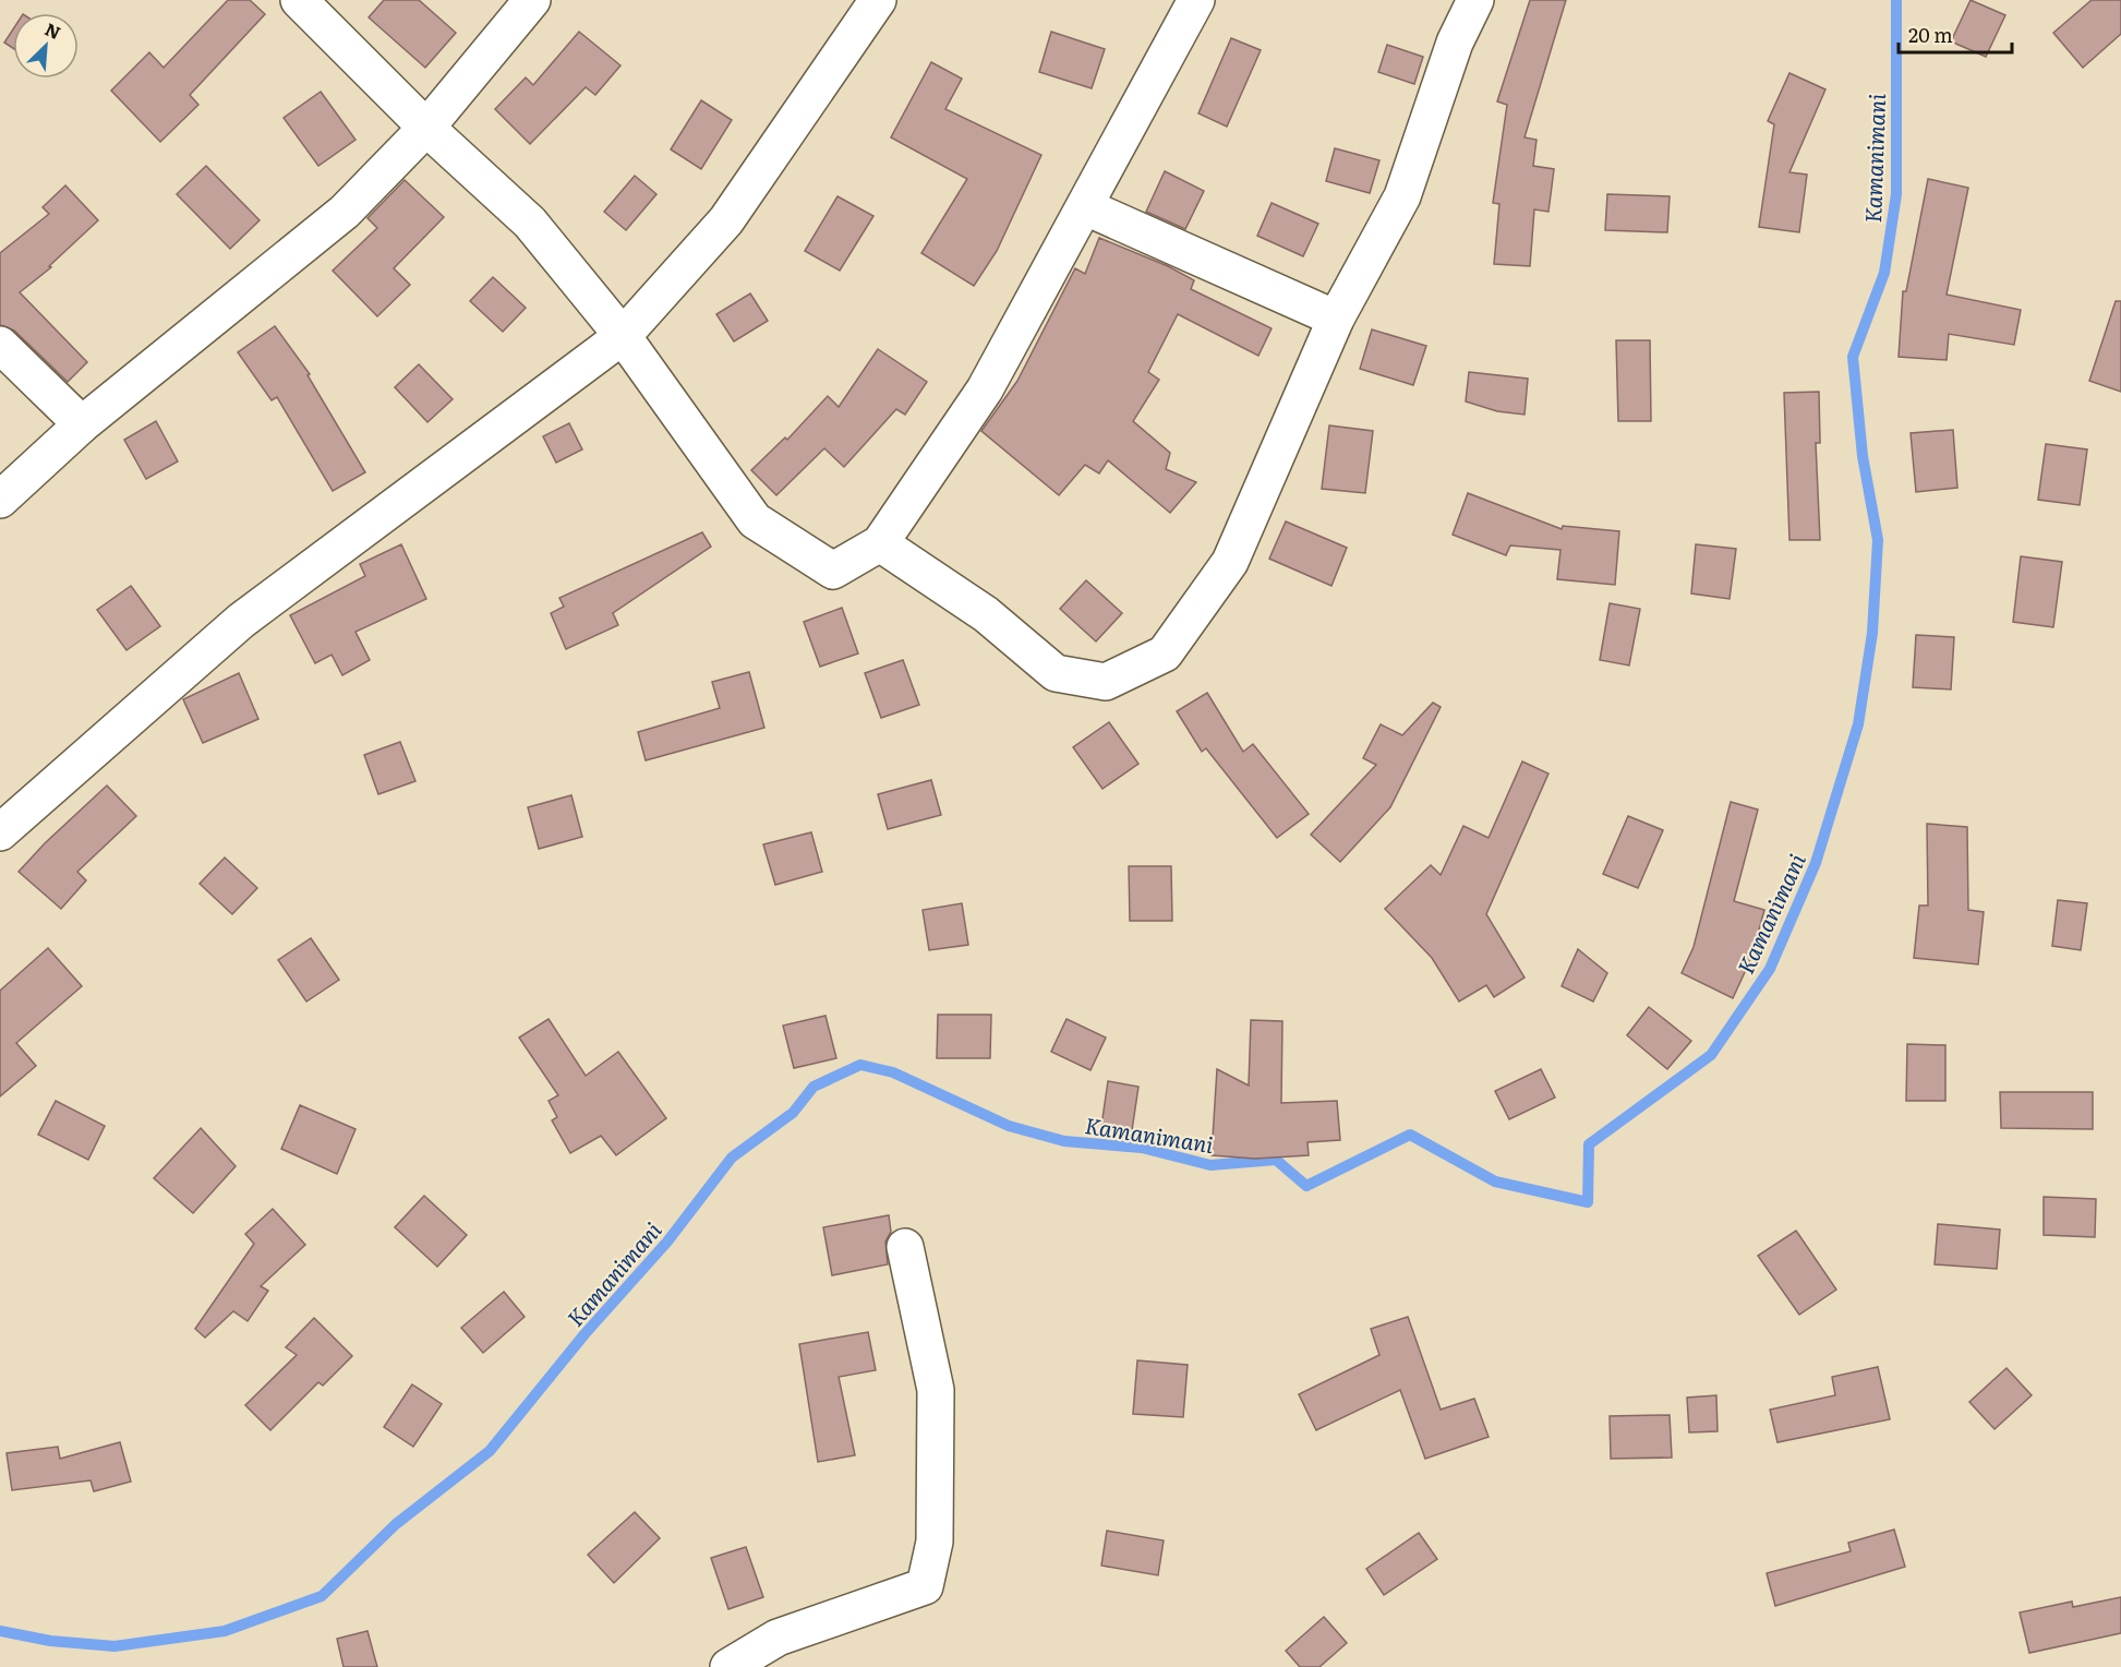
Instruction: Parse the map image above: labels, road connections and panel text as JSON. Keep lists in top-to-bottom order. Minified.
{"water":["Kamanimani"],"scale_bar":"20 m","north":"top right"}
